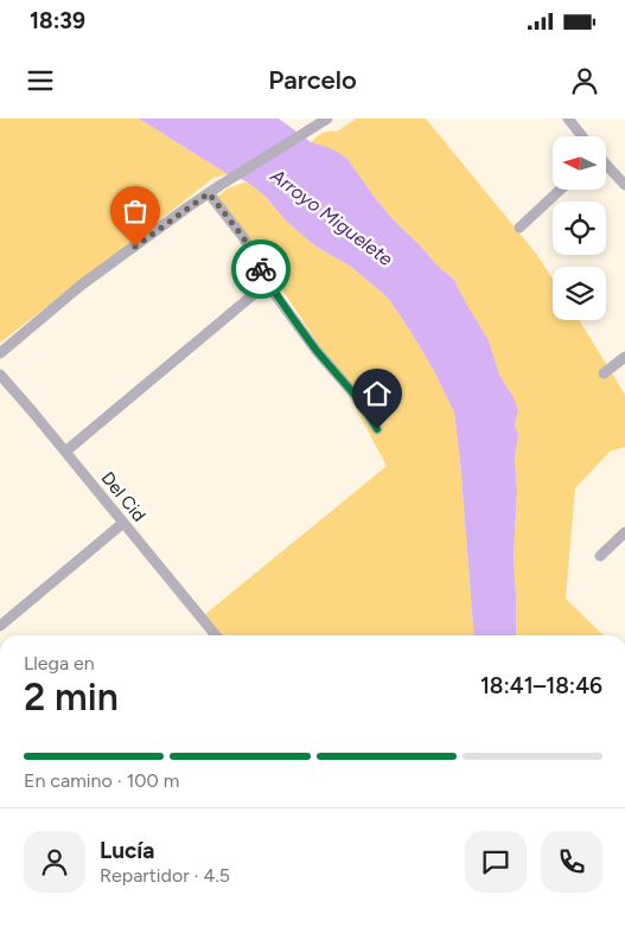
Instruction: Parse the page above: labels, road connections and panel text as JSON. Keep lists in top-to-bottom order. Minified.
{"streets":{"street":["Del Cid"]},"water":["Arroyo Miguelete"],"north":"left","page":{"status":"18:39","header":"Parcelo","heading":["2 min","Llega en","18:41–18:46"],"panel":["Lucía","Repartidor · 4.5"],"bar":"En camino · 100 m"}}
